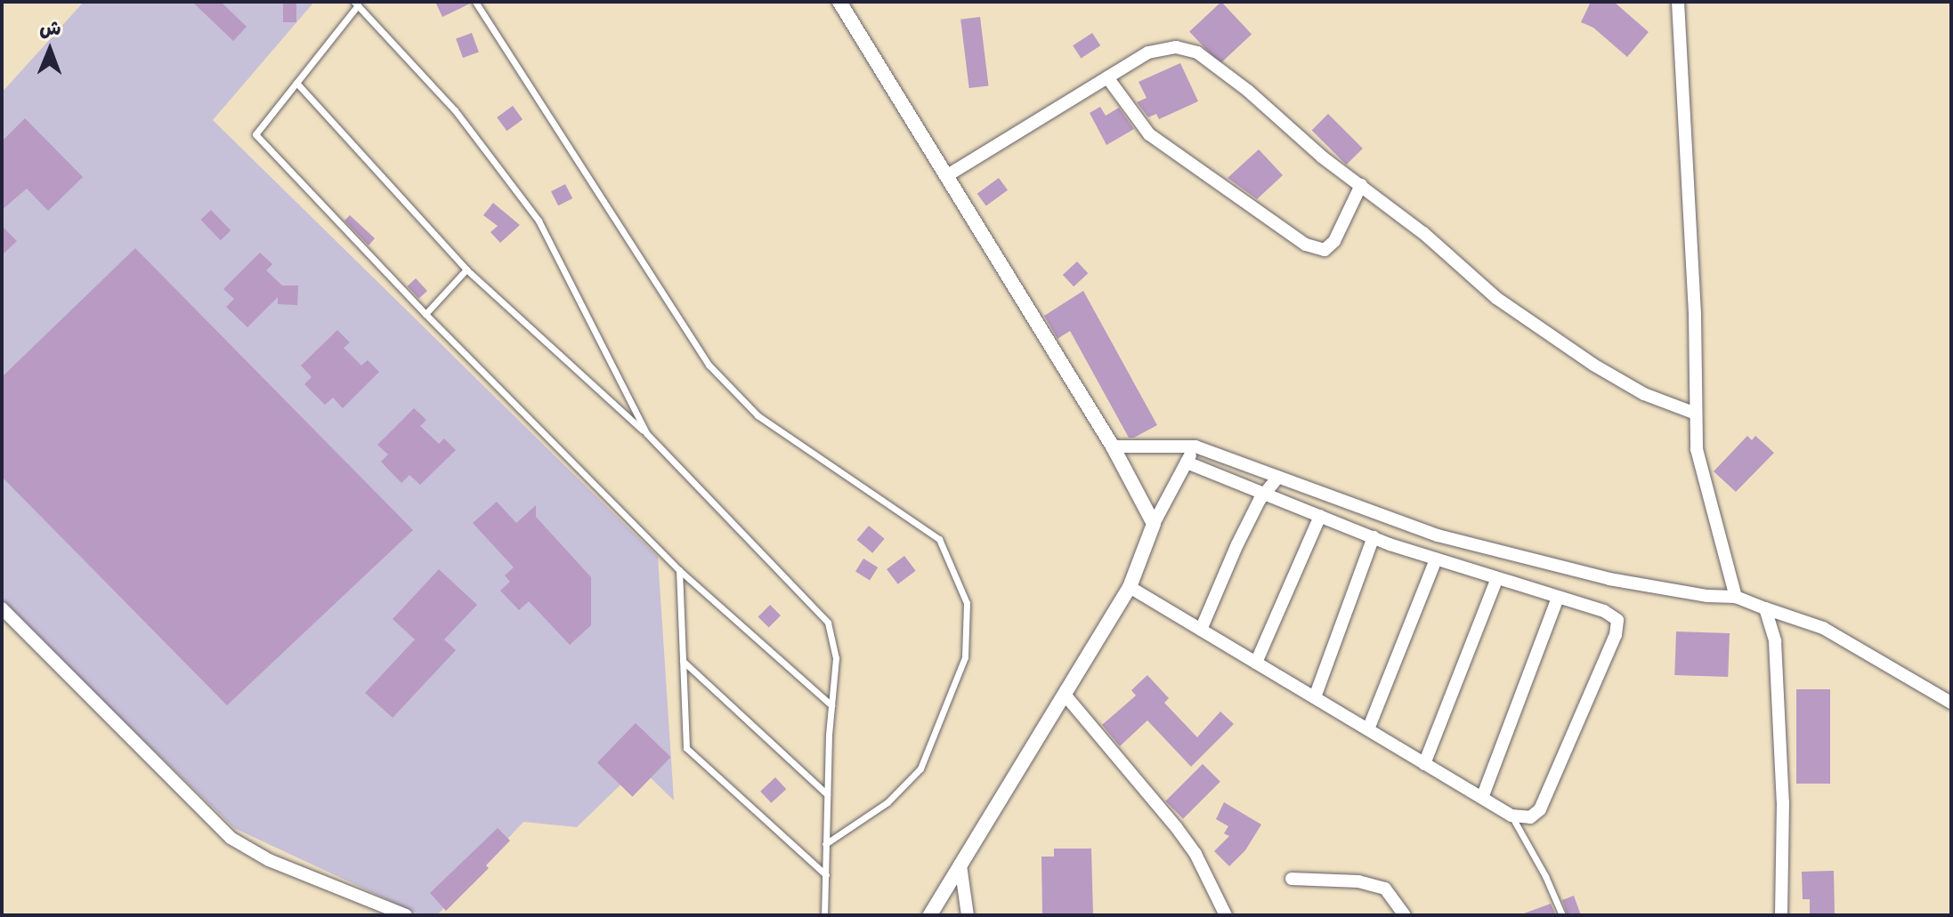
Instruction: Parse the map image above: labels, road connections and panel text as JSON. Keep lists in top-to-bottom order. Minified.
{"north":"top"}
